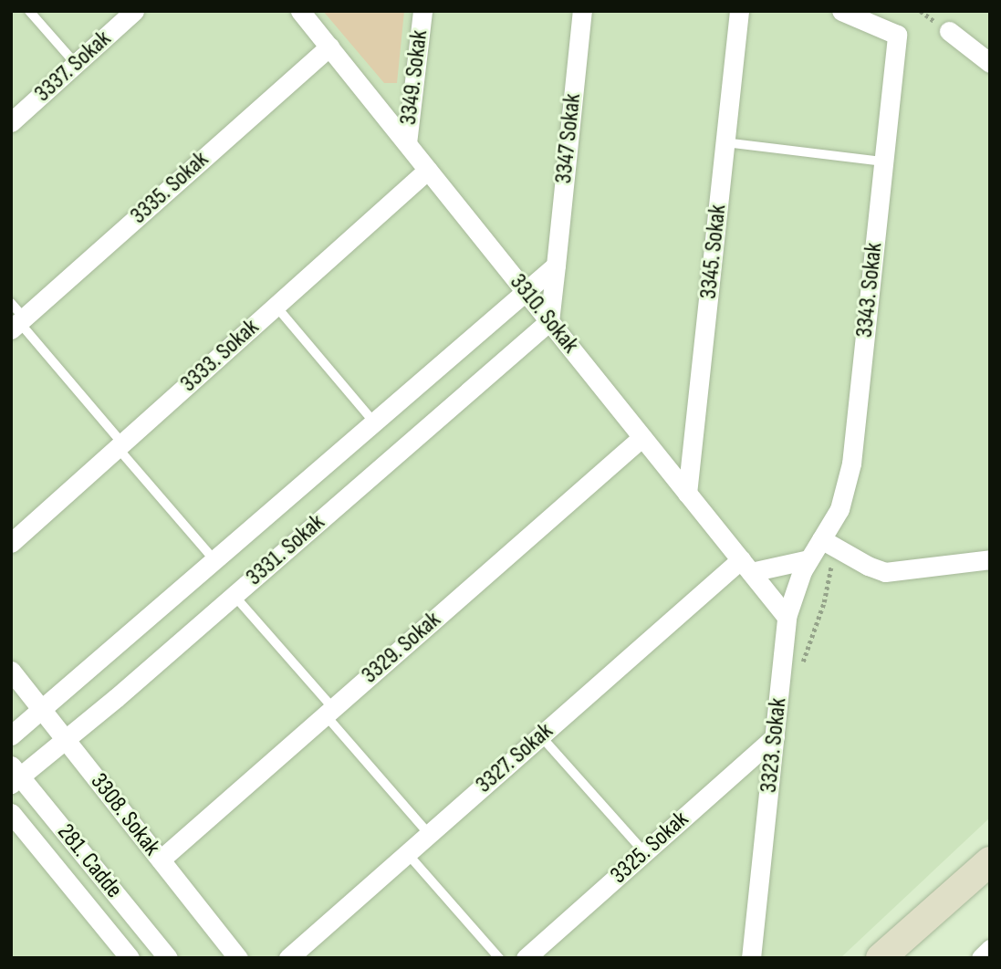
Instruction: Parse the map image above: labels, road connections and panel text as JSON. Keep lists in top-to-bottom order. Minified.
{"streets":{"street":["3337. Sokak","3349. Sokak","3347 Sokak","3335. Sokak","3345. Sokak","3343. Sokak","3310. Sokak","3333. Sokak","3331. Sokak","3329. Sokak","3323. Sokak","3327. Sokak","3308. Sokak","3325. Sokak","281. Cadde"]},"crossings":[["3349. Sokak","3310. Sokak"],["3347 Sokak","3310. Sokak"],["3347 Sokak","3331. Sokak"],["3335. Sokak","3310. Sokak"],["3345. Sokak","3310. Sokak"],["3343. Sokak","3323. Sokak"],["3310. Sokak","3333. Sokak"],["3310. Sokak","3331. Sokak"],["3310. Sokak","3329. Sokak"],["3310. Sokak","3323. Sokak"],["3310. Sokak","3327. Sokak"],["3331. Sokak","3308. Sokak"],["3331. Sokak","281. Cadde"],["3329. Sokak","3308. Sokak"],["3323. Sokak","3325. Sokak"]]}
